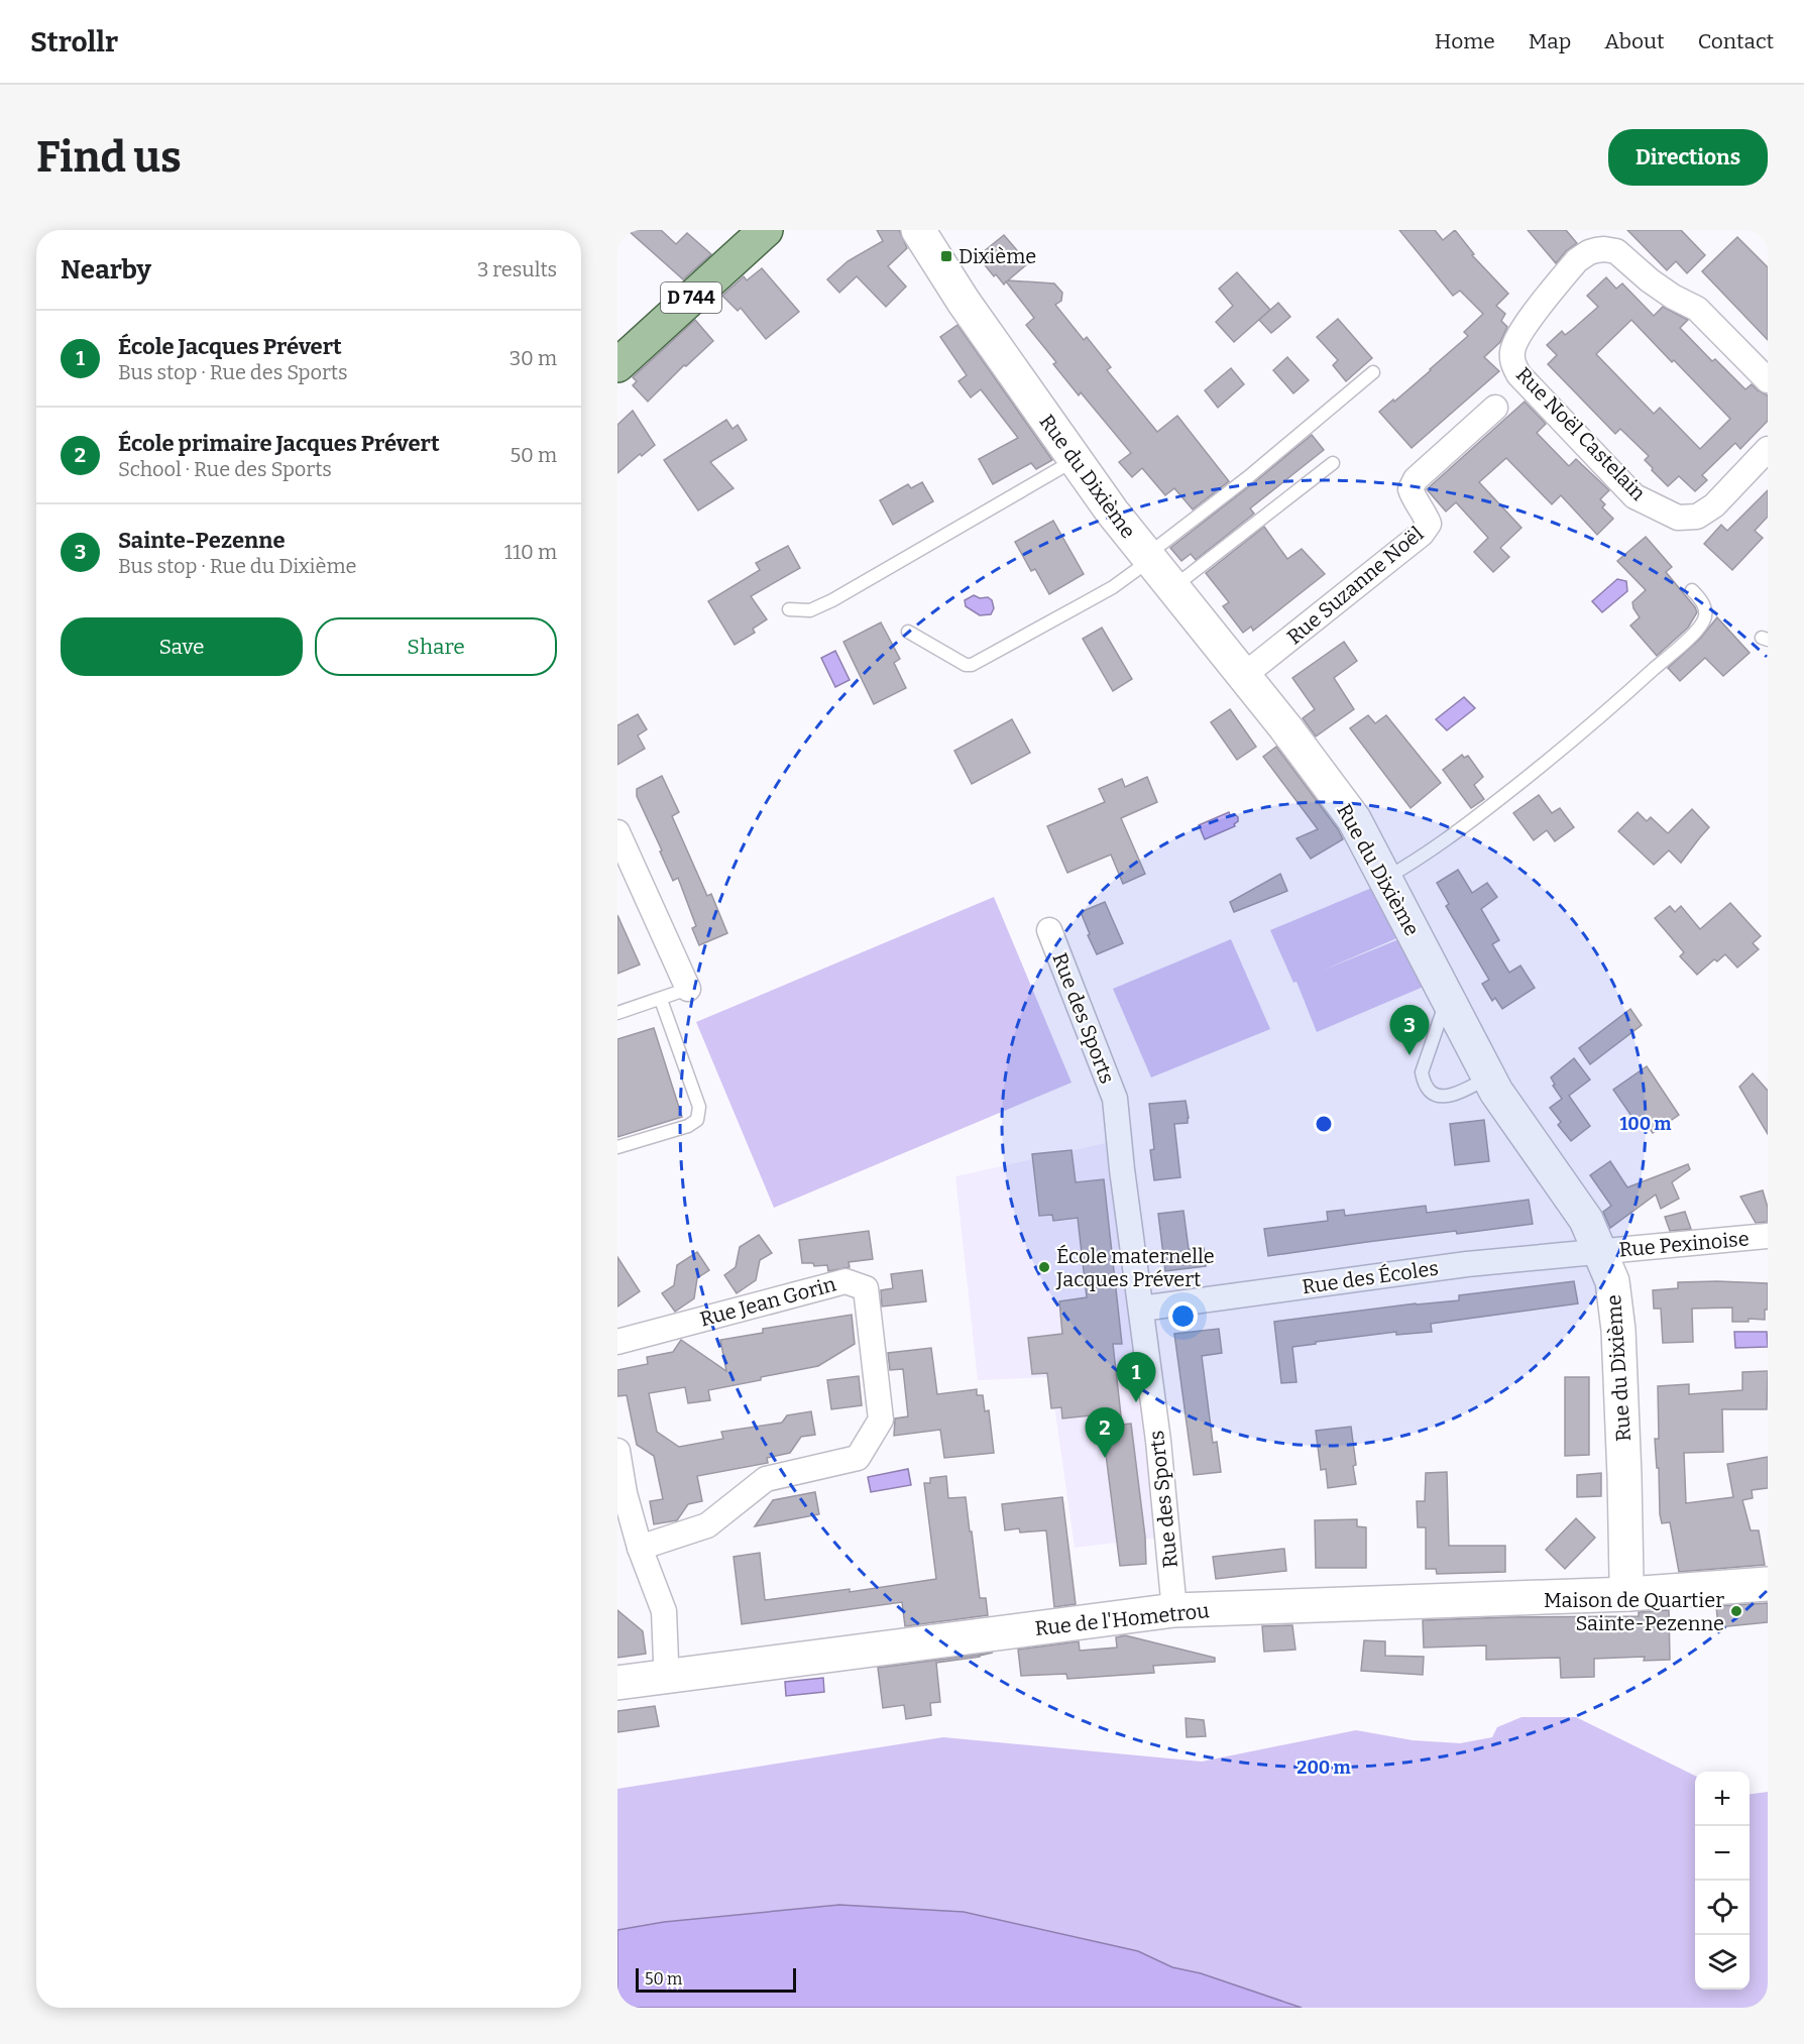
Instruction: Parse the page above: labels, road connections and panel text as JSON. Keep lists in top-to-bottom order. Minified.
{"streets":{"main road":["D 744"],"street":["Rue Noël Castelain","Rue du Dixième","Rue Suzanne Noël","Rue des Sports","Rue Pexinoise","Rue des Écoles","Rue Jean Gorin","Rue de l'Hometrou"]},"crossings":[["Rue du Dixième","Rue Suzanne Noël"],["Rue du Dixième","Rue Pexinoise"],["Rue du Dixième","Rue des Écoles"],["Rue du Dixième","Rue de l'Hometrou"],["Rue des Sports","Rue des Écoles"],["Rue des Sports","Rue de l'Hometrou"],["Rue Pexinoise","Rue des Écoles"]],"places":{"transit":["Dixième"],"other":["École maternelle Jacques Prévert","Maison de Quartier Sainte-Pezenne"]},"scale_bar":"50 m","page":{"header":"Strollr","nav":["Home","Map","About","Contact"],"buttons":["Directions",["Save","Share"]],"title":"Find us","heading":["Nearby","3 results"],"list":[{"mark":"1","name":"École Jacques Prévert","note":"Bus stop · Rue des Sports","value":"30 m"},{"mark":"2","name":"École primaire Jacques Prévert","note":"School · Rue des Sports","value":"50 m"},{"mark":"3","name":"Sainte-Pezenne","note":"Bus stop · Rue du Dixième","value":"110 m"}],"pins":["3","1","2"],"map_buttons":["+","−"],"scale":"50 m"},"rings":["100 m","200 m"]}
